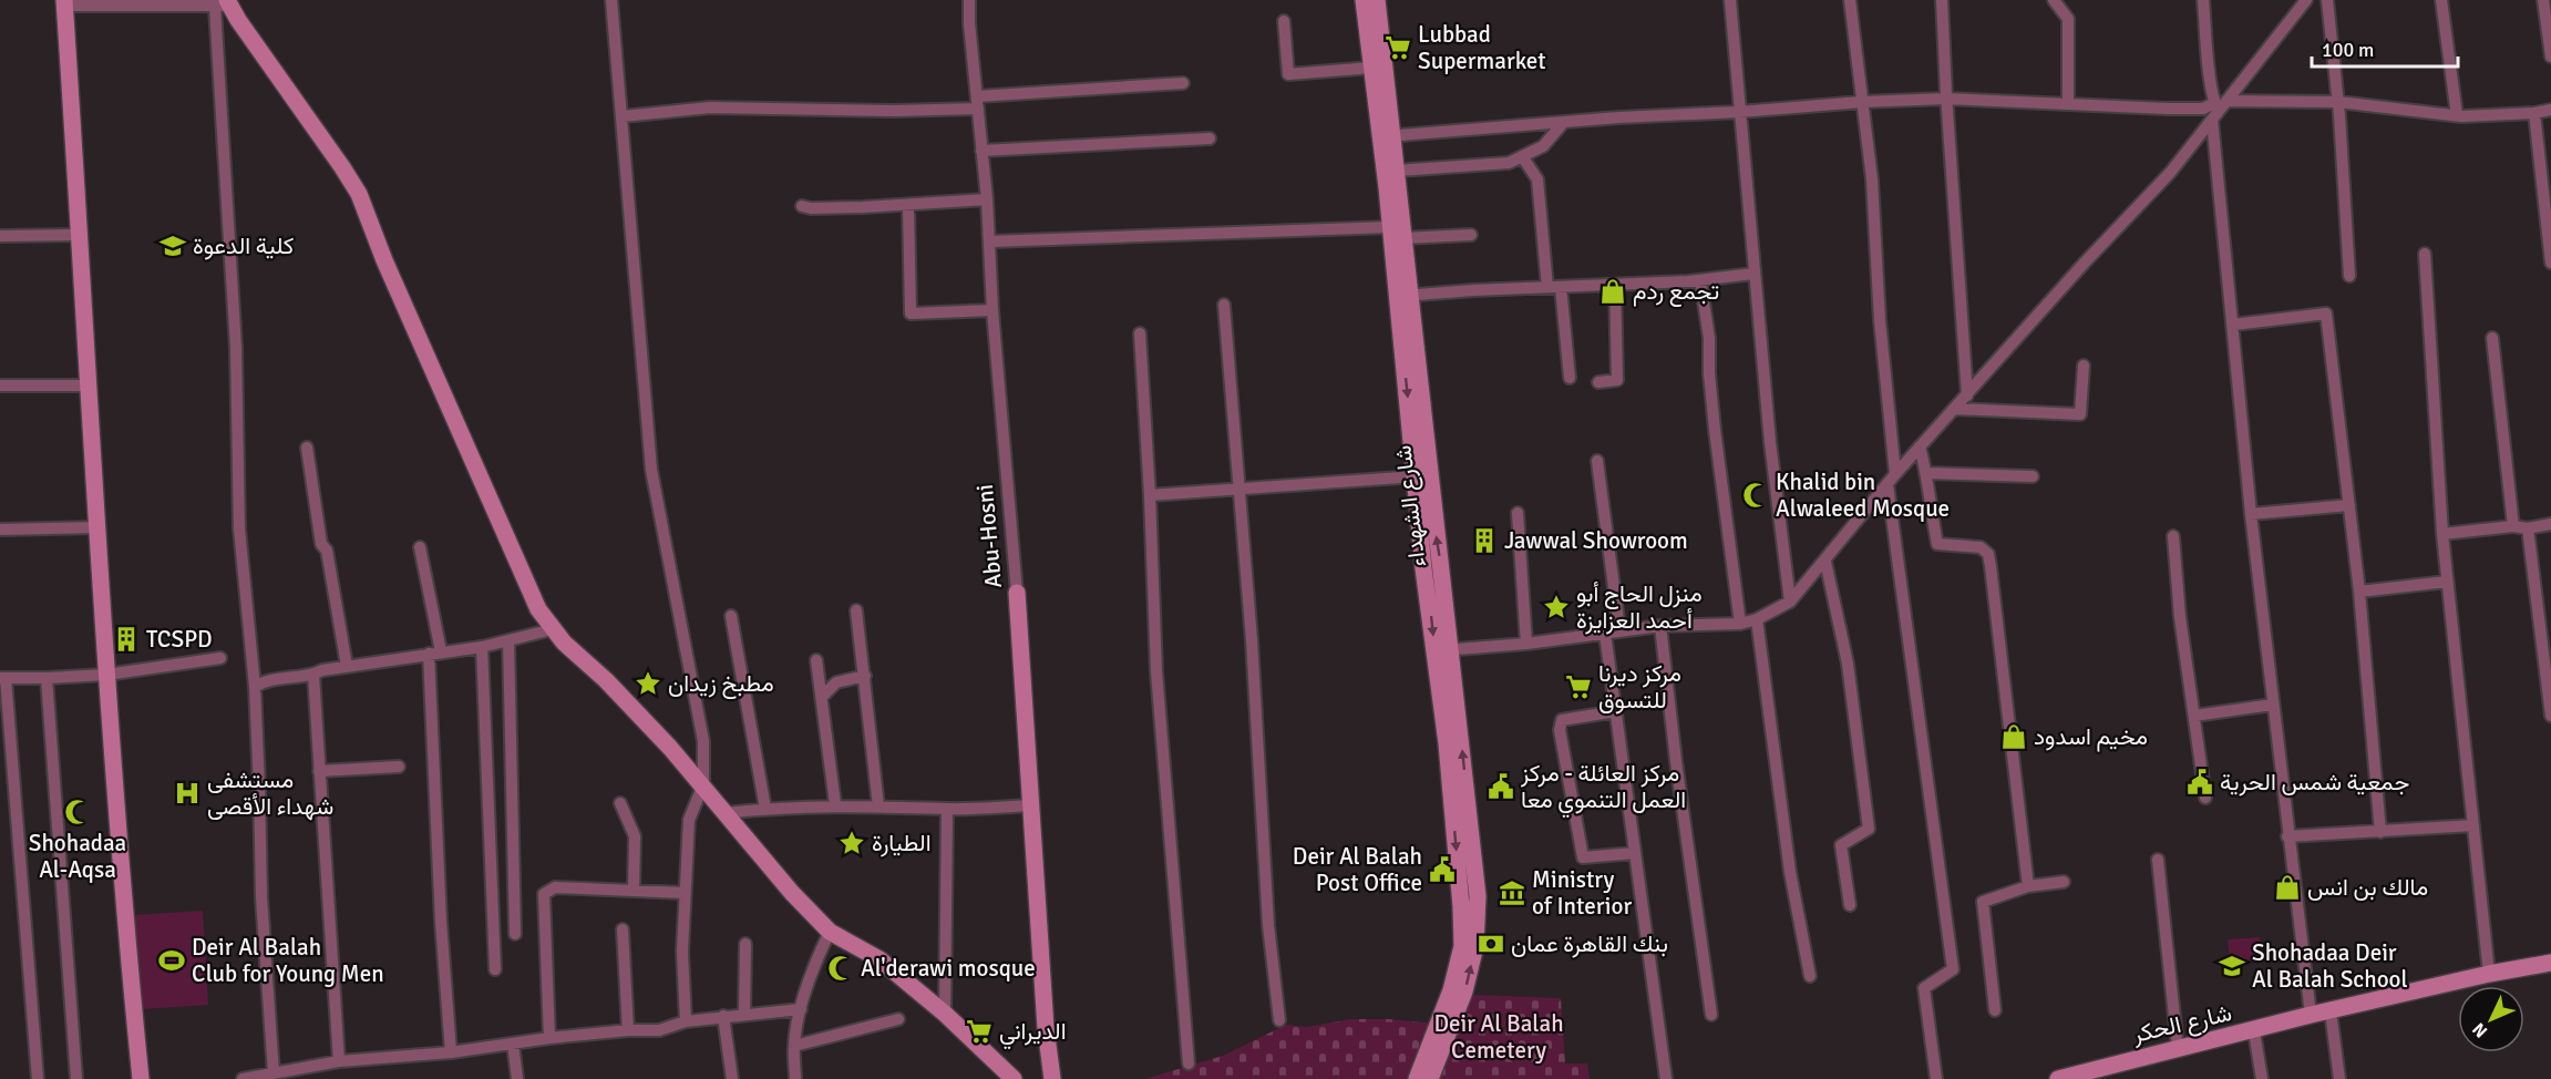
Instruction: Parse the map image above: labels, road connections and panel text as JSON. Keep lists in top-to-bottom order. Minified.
{"streets":{"street":["شارع الشهداء","Abu-Hosni","شارع الحكر"]},"parks":["Deir Al Balah Cemetery"],"places":{"supermarket":["Lubbad Supermarket","مركز ديرنا للتسوق","الديراني"],"school or university":["كلية الدعوة","Shohadaa Deir Al Balah School"],"shop":["تجمع ردم","مخيم اسدود","مالك بن انس"],"mosque":["Khalid bin Alwaleed Mosque","Shohadaa Al-Aqsa","Al'derawi mosque"],"building":["Jawwal Showroom","TCSPD"],"place":["منزل الحاج أبو أحمد العزايزة","مطبخ زيدان","الطيارة"],"public building":["جمعية شمس الحرية","مركز العائلة - مركز العمل التنموي معا","Deir Al Balah Post Office"],"hospital":["مستشفى شهداء الأقصى"],"museum":["Ministry of Interior"],"bank":["بنك القاهرة عمان"],"sports":["Deir Al Balah Club for Young Men"]},"scale_bar":"100 m","north":"bottom left"}
